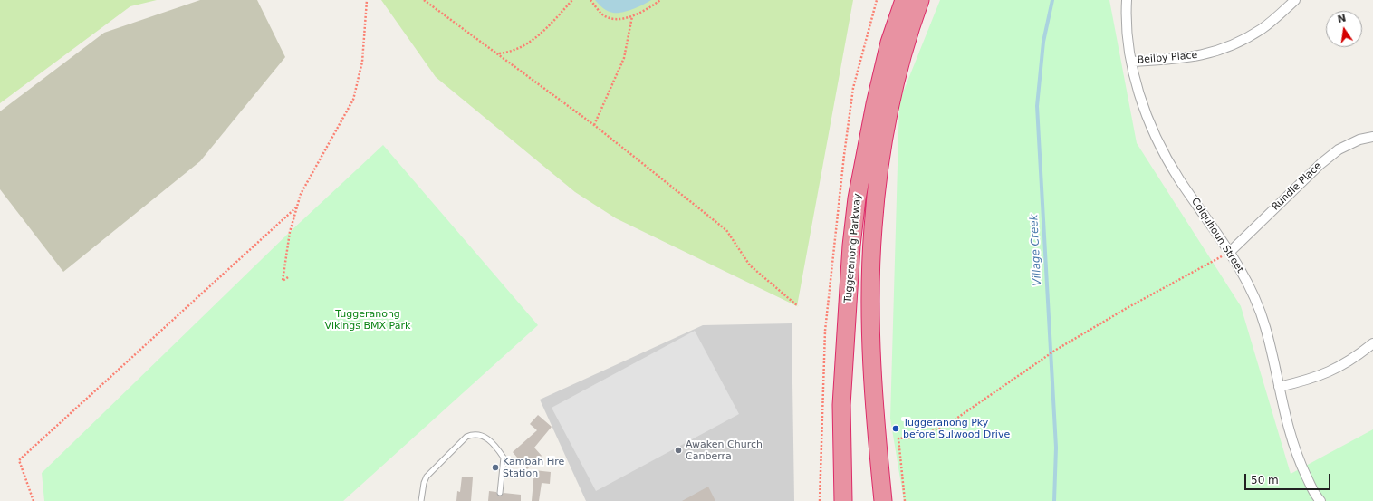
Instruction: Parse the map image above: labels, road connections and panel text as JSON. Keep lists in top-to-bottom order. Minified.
{"streets":{"highway":["Tuggeranong Parkway"],"street":["Beilby Place","Rundle Place","Colquhoun Street"]},"crossings":[["Beilby Place","Colquhoun Street"],["Rundle Place","Colquhoun Street"]],"water":["Village Creek"],"parks":["Tuggeranong Vikings BMX Park"],"places":["Tuggeranong Pky before Sulwood Drive","Awaken Church Canberra","Kambah Fire Station"],"scale_bar":"50 m","north":"top"}
